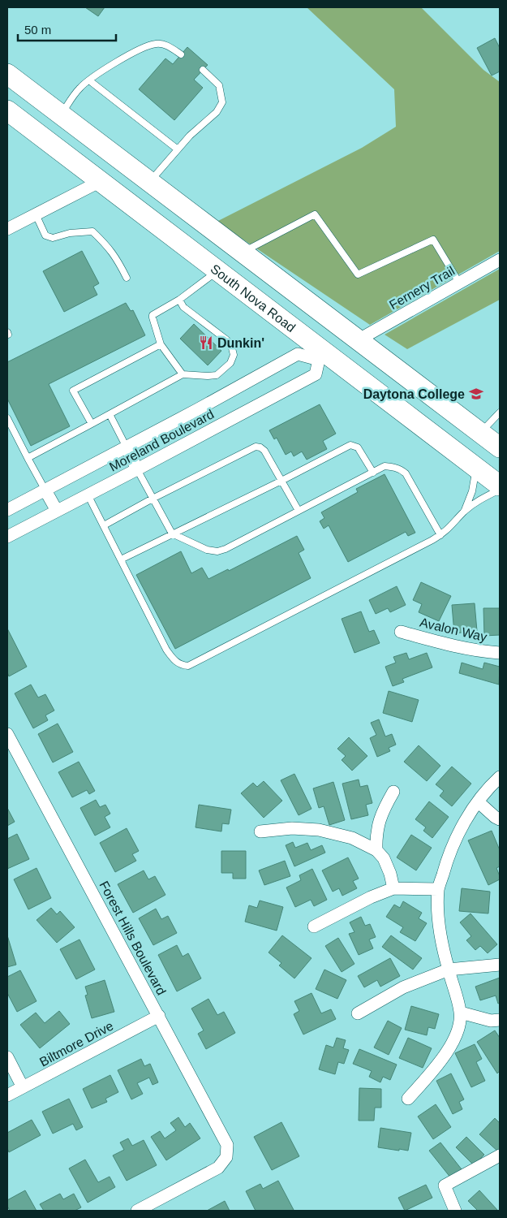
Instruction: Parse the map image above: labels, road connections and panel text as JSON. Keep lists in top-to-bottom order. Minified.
{"streets":{"main road":["South Nova Road"],"street":["Fernery Trail","Moreland Boulevard","Avalon Way","Forest Hills Boulevard","Biltmore Drive"]},"crossings":[["South Nova Road","Moreland Boulevard"],["Forest Hills Boulevard","Biltmore Drive"]],"places":{"restaurant":["Dunkin'"],"school or university":["Daytona College"]},"scale_bar":"50 m"}
